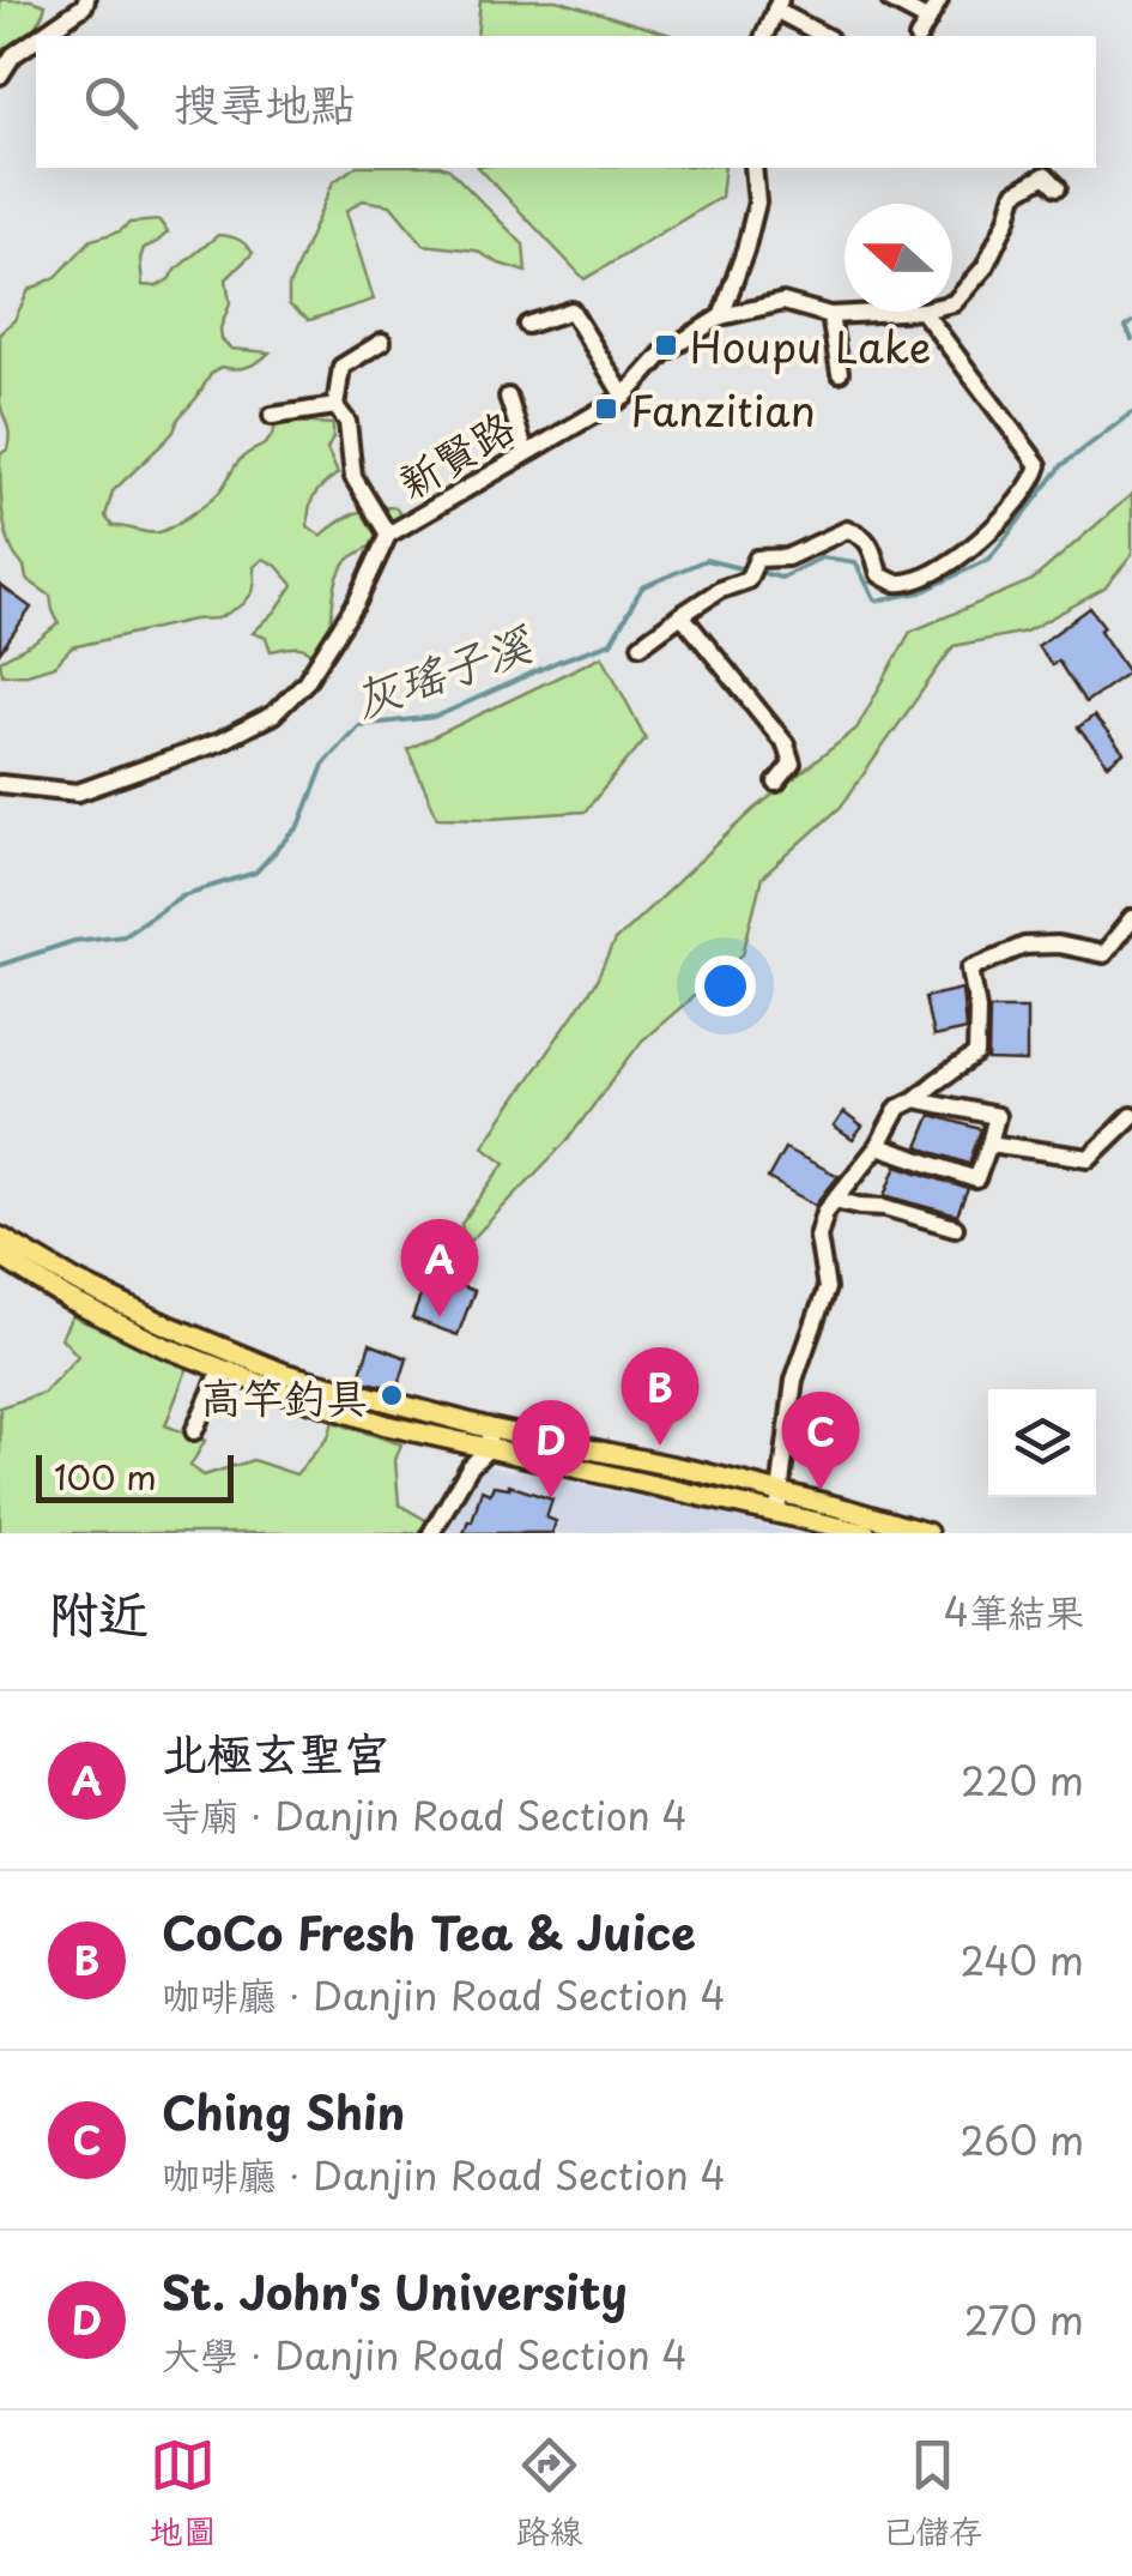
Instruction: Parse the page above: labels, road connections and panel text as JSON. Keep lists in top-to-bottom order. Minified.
{"streets":{"street":["新賢路"]},"water":["灰瑤子溪"],"places":{"transit":["Houpu Lake","Fanzitian"],"other":["高竿釣具"]},"scale_bar":"100 m","north":"left","page":{"search":"搜尋地點","pins":["A","B","C","D"],"scale":"100 m","heading":["附近","4筆結果"],"list":[{"mark":"A","name":"北極玄聖宮","note":"寺廟 · Danjin Road Section 4","value":"220 m"},{"mark":"B","name":"CoCo Fresh Tea & Juice","note":"咖啡廳 · Danjin Road Section 4","value":"240 m"},{"mark":"C","name":"Ching Shin","note":"咖啡廳 · Danjin Road Section 4","value":"260 m"},{"mark":"D","name":"St. John's University","note":"大學 · Danjin Road Section 4","value":"270 m"}],"nav":["地圖","路線","已儲存"]}}
